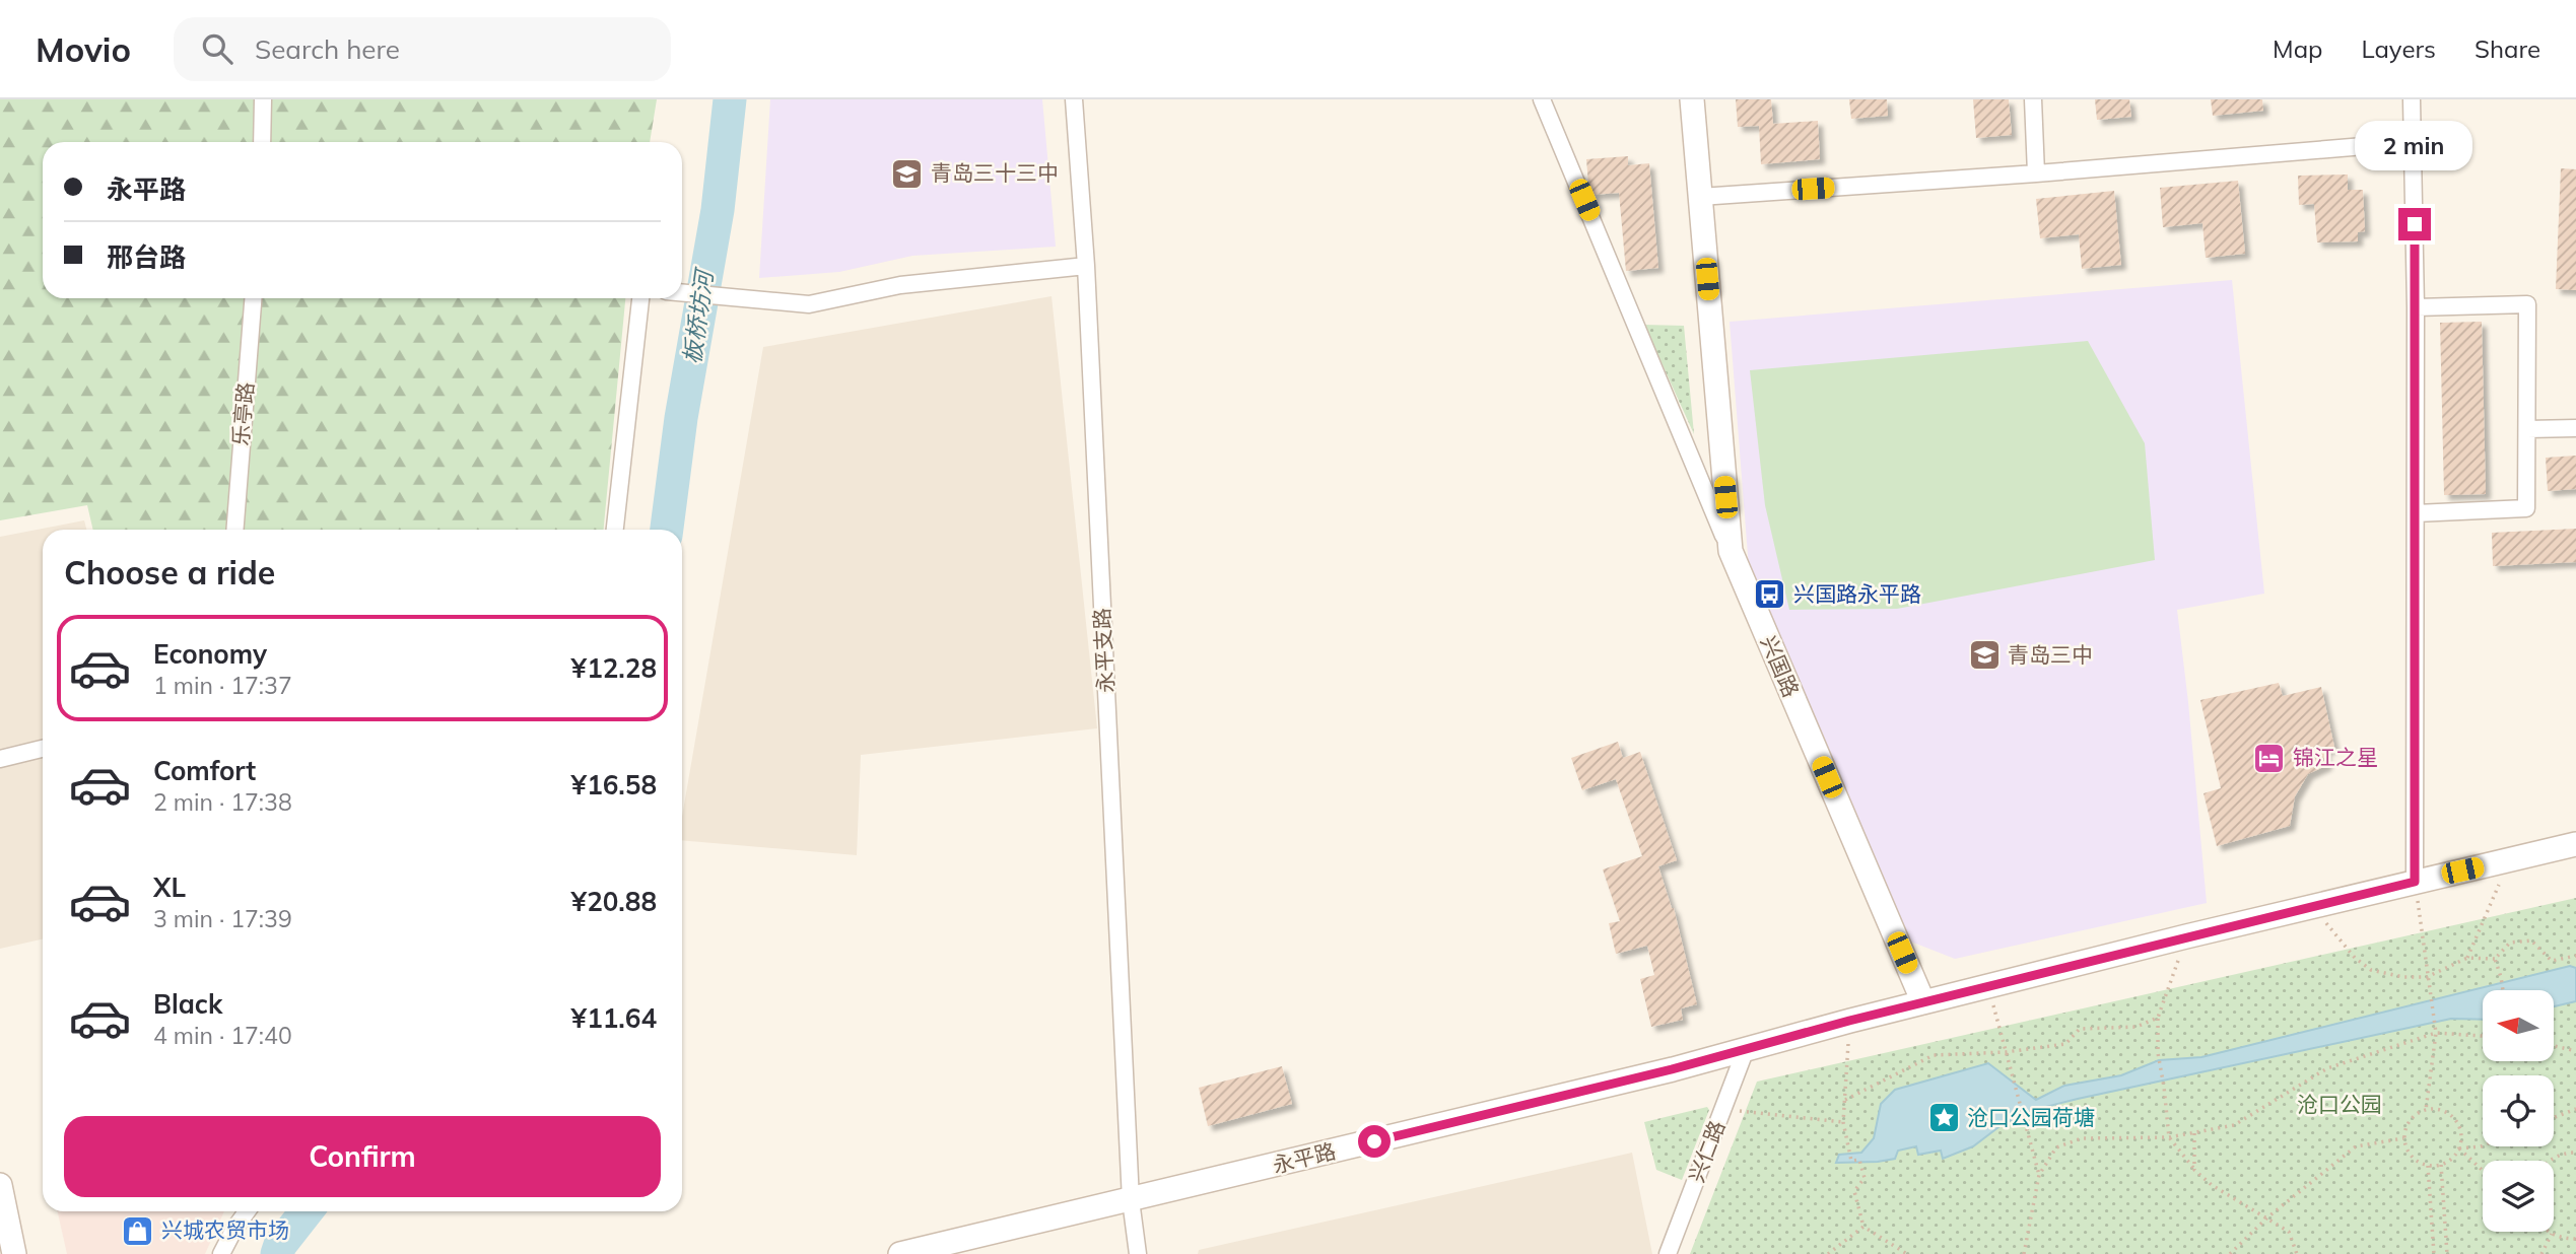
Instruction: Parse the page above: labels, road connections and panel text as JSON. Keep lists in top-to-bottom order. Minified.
{"streets":{"main road":["兴国路","永平路"],"street":["乐亭路","永平支路","兴仁路"]},"crossings":[["永平支路","永平路"],["兴国路","永平路"],["兴仁路","永平路"]],"water":["板桥坊河"],"parks":["沧口公园"],"places":{"school or university":["青岛三十三中","青岛三中"],"bus stop":["兴国路永平路"],"hotel":["锦江之星"],"place":["沧口公园荷塘"],"shop":["兴城农贸市场"]},"north":"left","page":{"header":"Movio","search":"Search here","nav":["Map","Layers","Share"],"bubble":"2 min","banner":["永平路","邢台路"],"heading":"Choose a ride","list":[{"name":"Economy","note":"1 min · 17:37","value":"¥12.28"},{"name":"Comfort","note":"2 min · 17:38","value":"¥16.58"},{"name":"XL","note":"3 min · 17:39","value":"¥20.88"},{"name":"Black","note":"4 min · 17:40","value":"¥11.64"}],"buttons":"Confirm"}}
